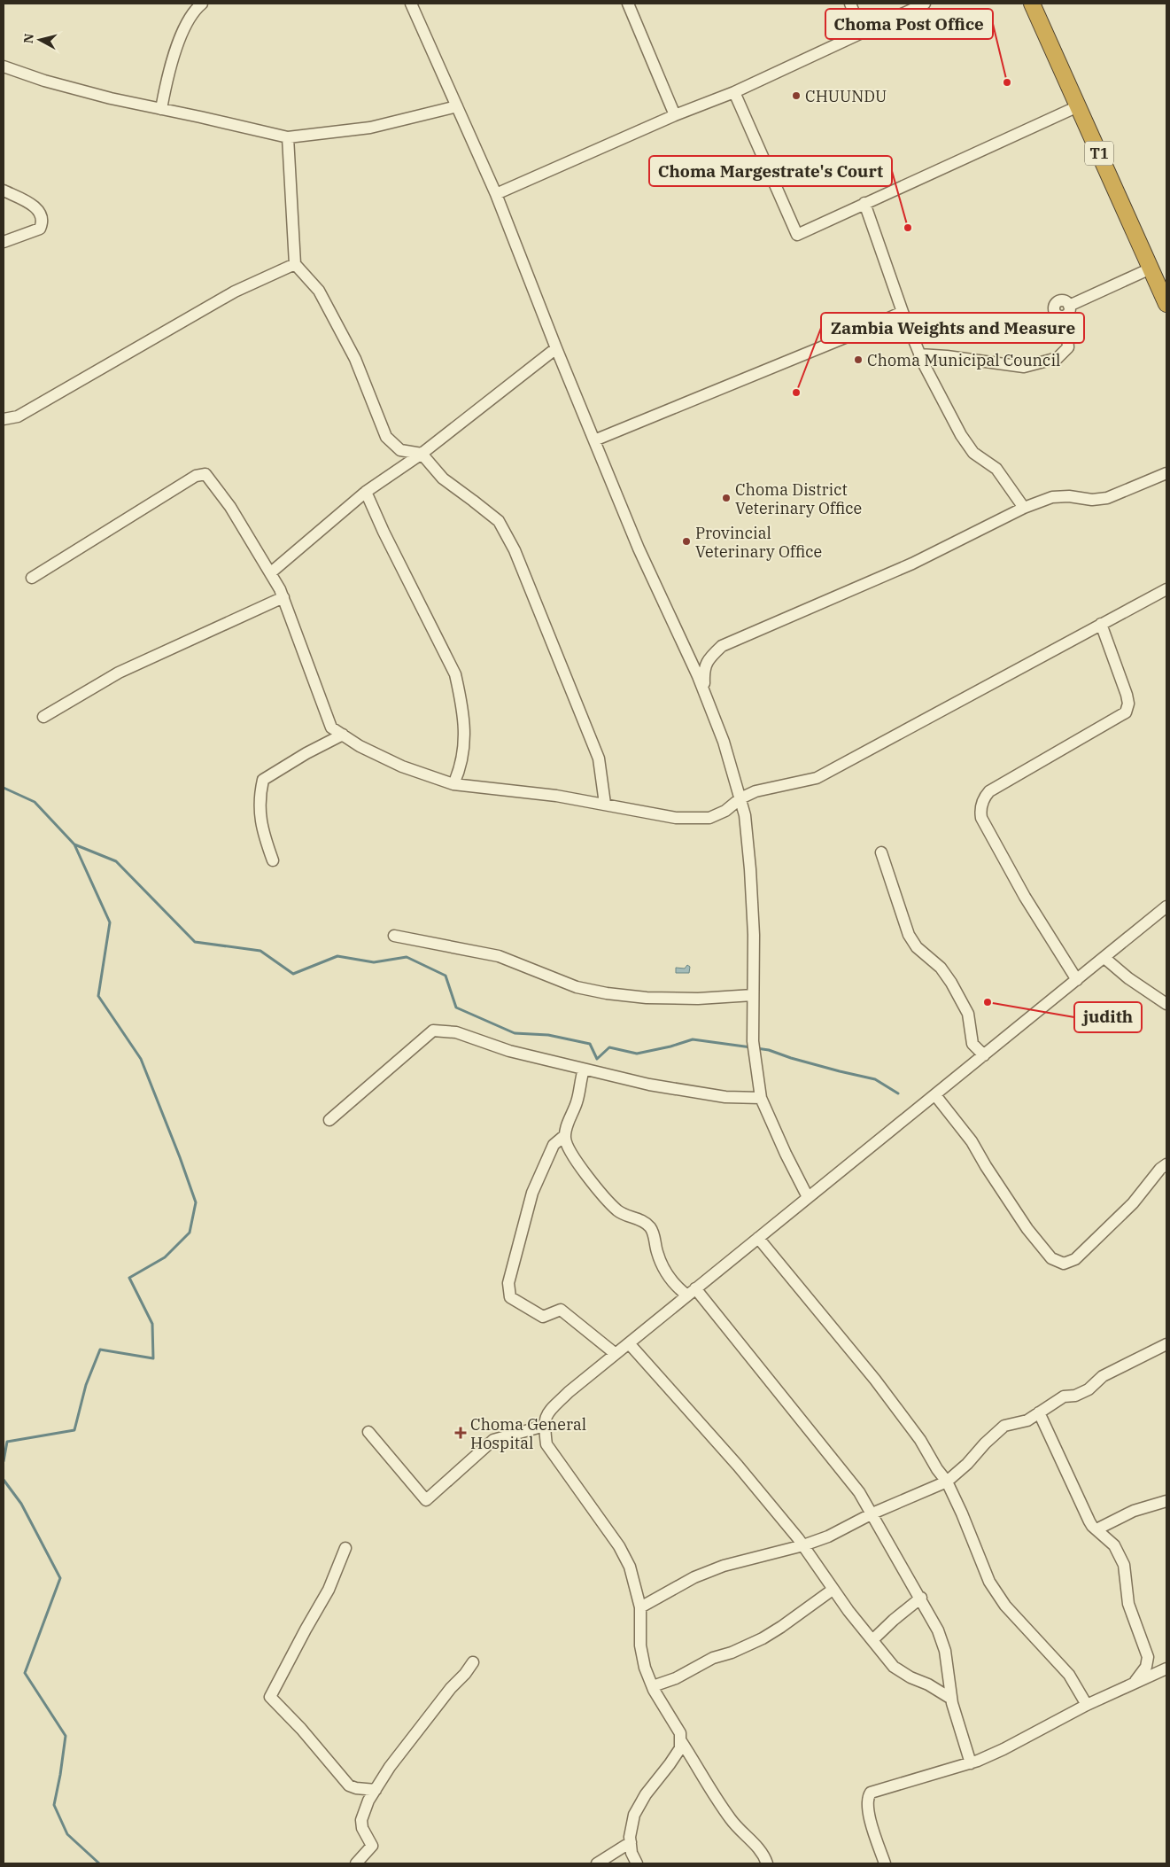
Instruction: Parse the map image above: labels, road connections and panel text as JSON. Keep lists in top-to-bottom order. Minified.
{"streets":{"highway":["T1"]},"places":{"other":["Choma Post Office","CHUUNDU","Choma Margestrate's Court","Choma Municipal Council","Zambia Weights and Measure","Choma District Veterinary Office","Provincial Veterinary Office","judith"],"health":["Choma General Hospital"]},"north":"left"}
